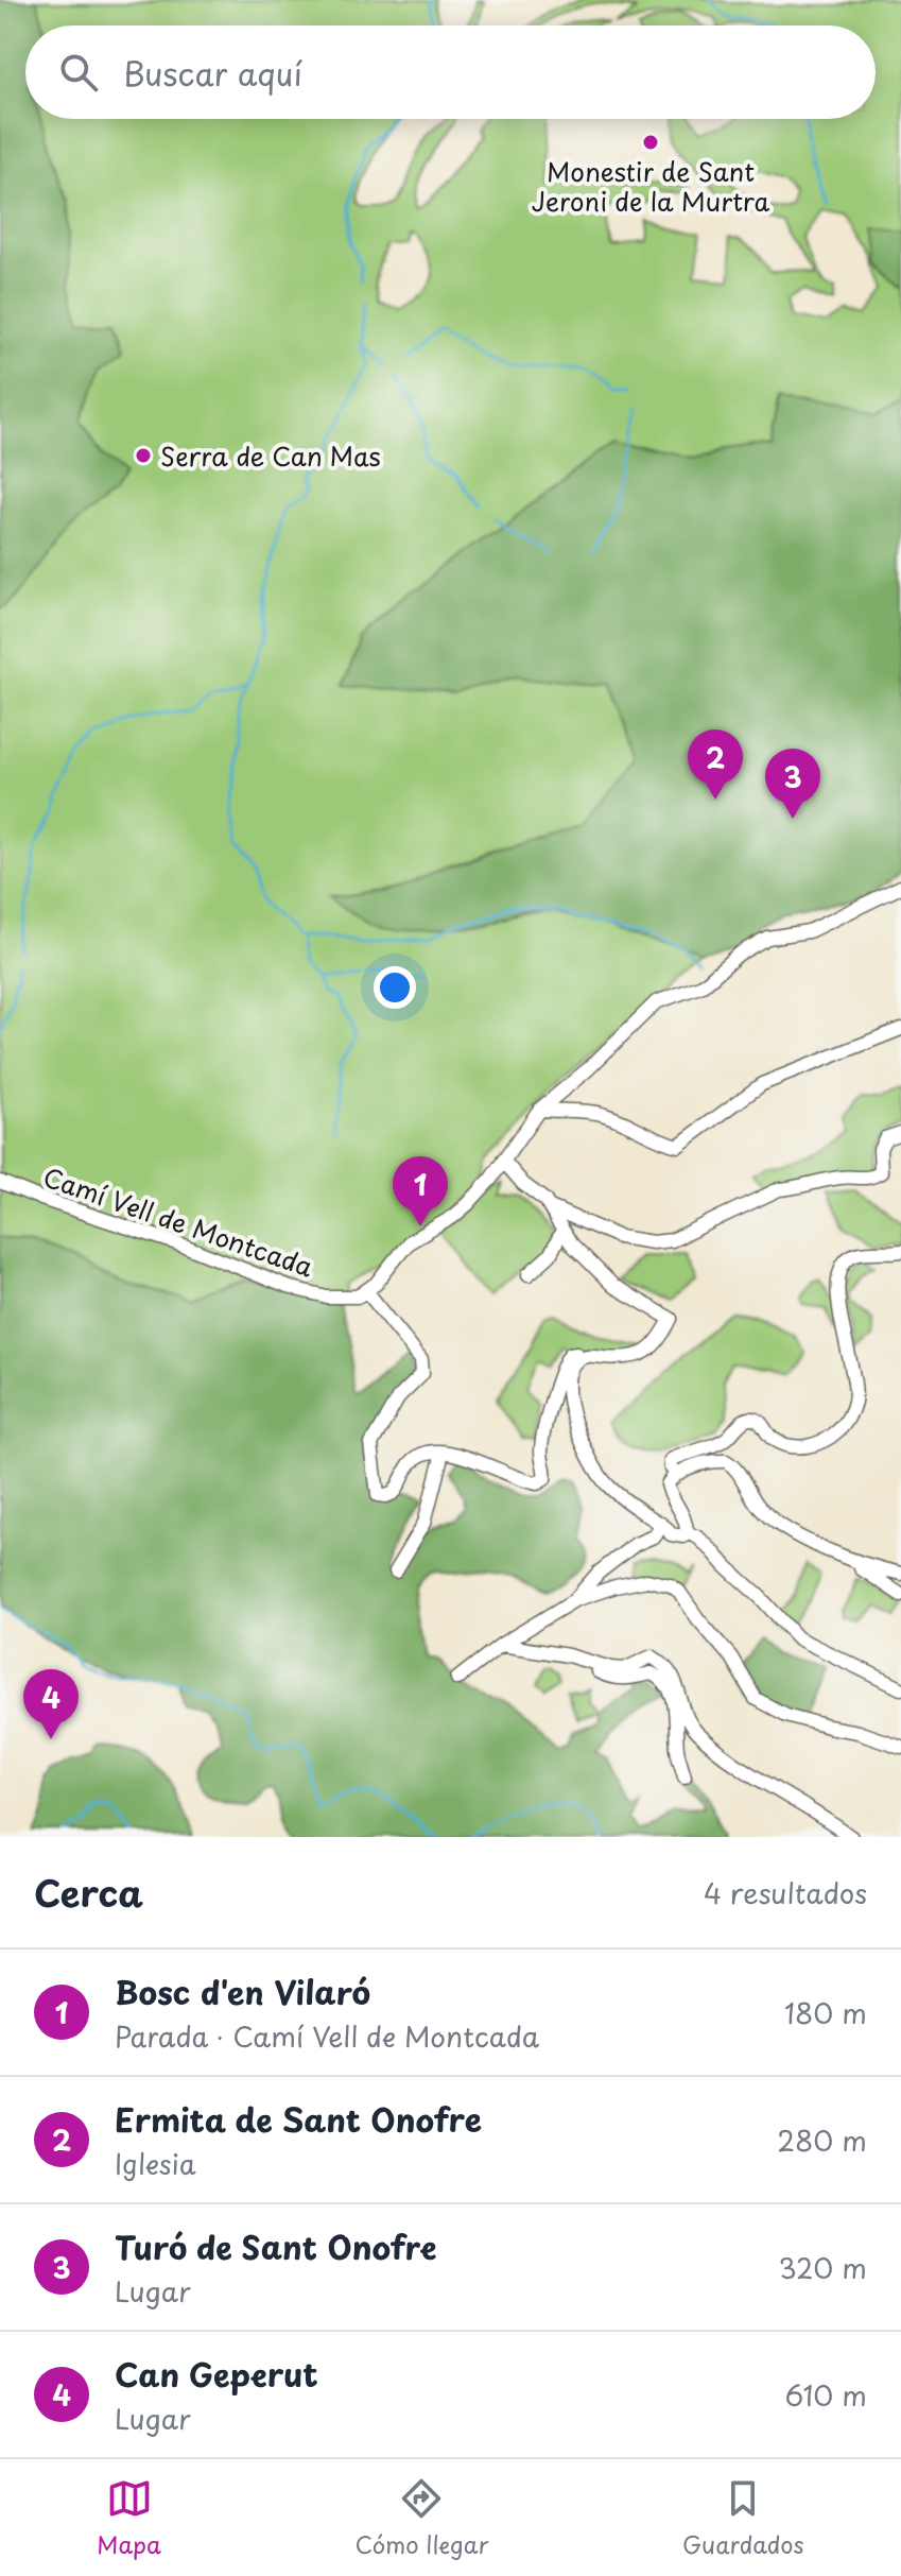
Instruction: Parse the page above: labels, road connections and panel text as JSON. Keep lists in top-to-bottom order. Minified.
{"streets":{"street":["Camí Vell de Montcada"]},"places":["Monestir de Sant Jeroni de la Murtra","Serra de Can Mas"],"page":{"search":"Buscar aquí","pins":["2","3","1","4"],"heading":["Cerca","4 resultados"],"list":[{"mark":"1","name":"Bosc d'en Vilaró","note":"Parada · Camí Vell de Montcada","value":"180 m"},{"mark":"2","name":"Ermita de Sant Onofre","note":"Iglesia","value":"280 m"},{"mark":"3","name":"Turó de Sant Onofre","note":"Lugar","value":"320 m"},{"mark":"4","name":"Can Geperut","note":"Lugar","value":"610 m"}],"nav":["Mapa","Cómo llegar","Guardados"]}}
